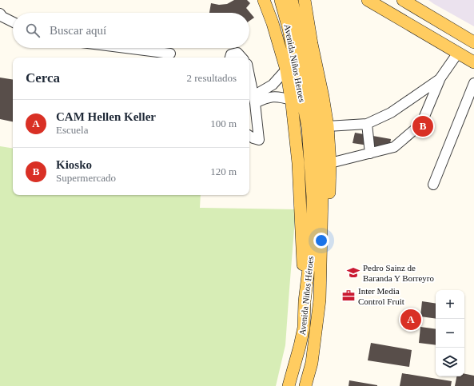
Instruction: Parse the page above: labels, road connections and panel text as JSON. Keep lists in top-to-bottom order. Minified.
{"streets":{"main road":["Avenida Niños Heroes","Avenida Niños Héroes"]},"crossings":[["Avenida Niños Heroes","Avenida Niños Héroes"]],"places":{"school or university":["Pedro Sainz de Baranda Y Borreyro"],"office":["Inter Media Control Fruit"]},"page":{"search":"Buscar aquí","heading":["Cerca","2 resultados"],"list":[{"mark":"A","name":"CAM Hellen Keller","note":"Escuela","value":"100 m"},{"mark":"B","name":"Kiosko","note":"Supermercado","value":"120 m"}],"pins":["B","A"],"map_buttons":["+","−"]}}
